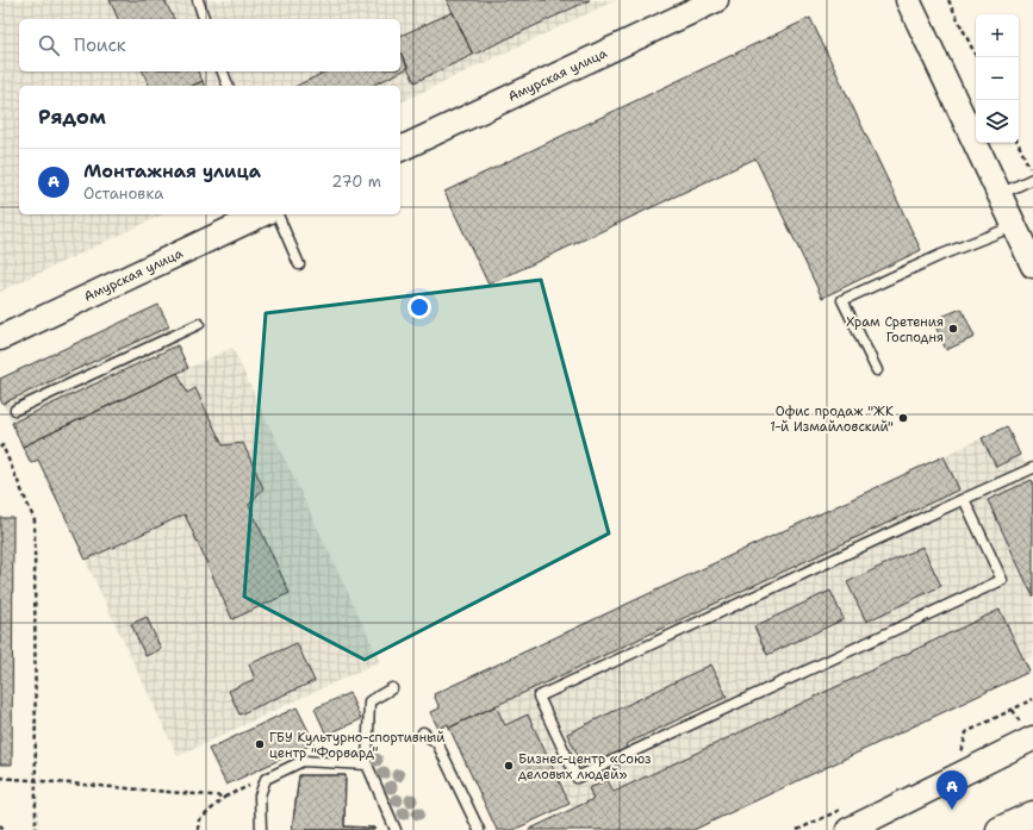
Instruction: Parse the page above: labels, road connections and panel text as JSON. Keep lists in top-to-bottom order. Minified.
{"streets":{"street":["Амурская улица"]},"places":["Храм Сретения Господня","Офис продаж \"ЖК 1-й Измайловский\"","ГБУ Культурно-спортивный центр \"Форвард\"","Бизнес-центр «Союз деловых людей»"],"page":{"map_buttons":["+","−"],"search":"Поиск","heading":"Рядом","list":[{"mark":"A","name":"Монтажная улица","note":"Остановка","value":"270 m"}],"pins":"A"}}
